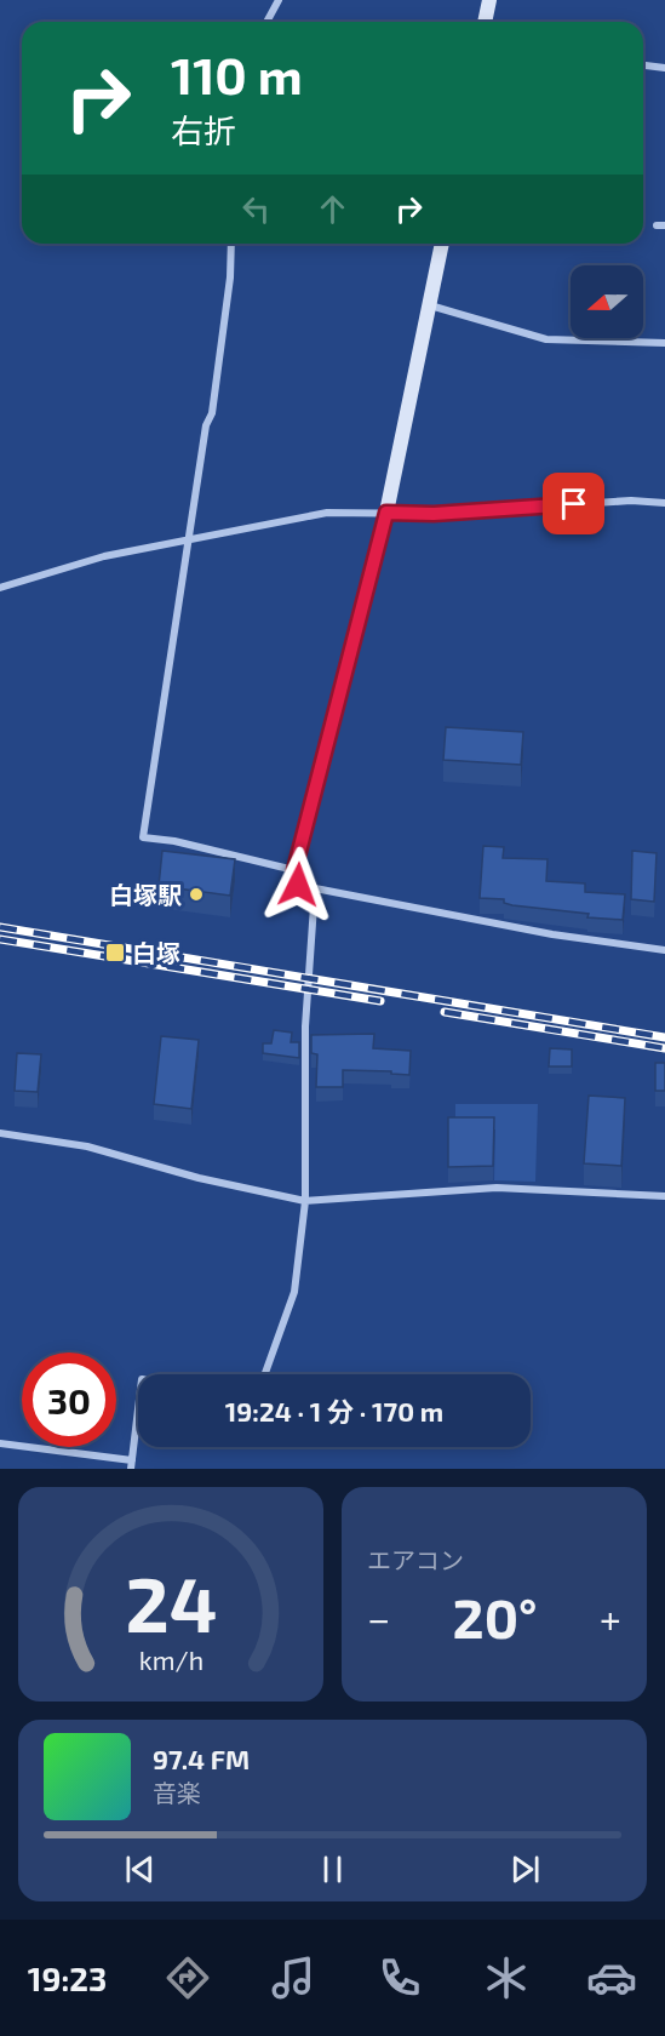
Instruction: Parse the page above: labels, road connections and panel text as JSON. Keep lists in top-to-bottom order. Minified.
{"places":{"other":["白塚駅"],"transit":["白塚"]},"north":"left","page":{"turn":["110 m","右折"],"limit":"30","trip":"19:24 · 1 分 · 170 m","tile":"エアコン","heat":["−","20°","+"],"song":["97.4 FM","音楽"],"tabs":"19:23","gauge":["24","km/h"]}}
